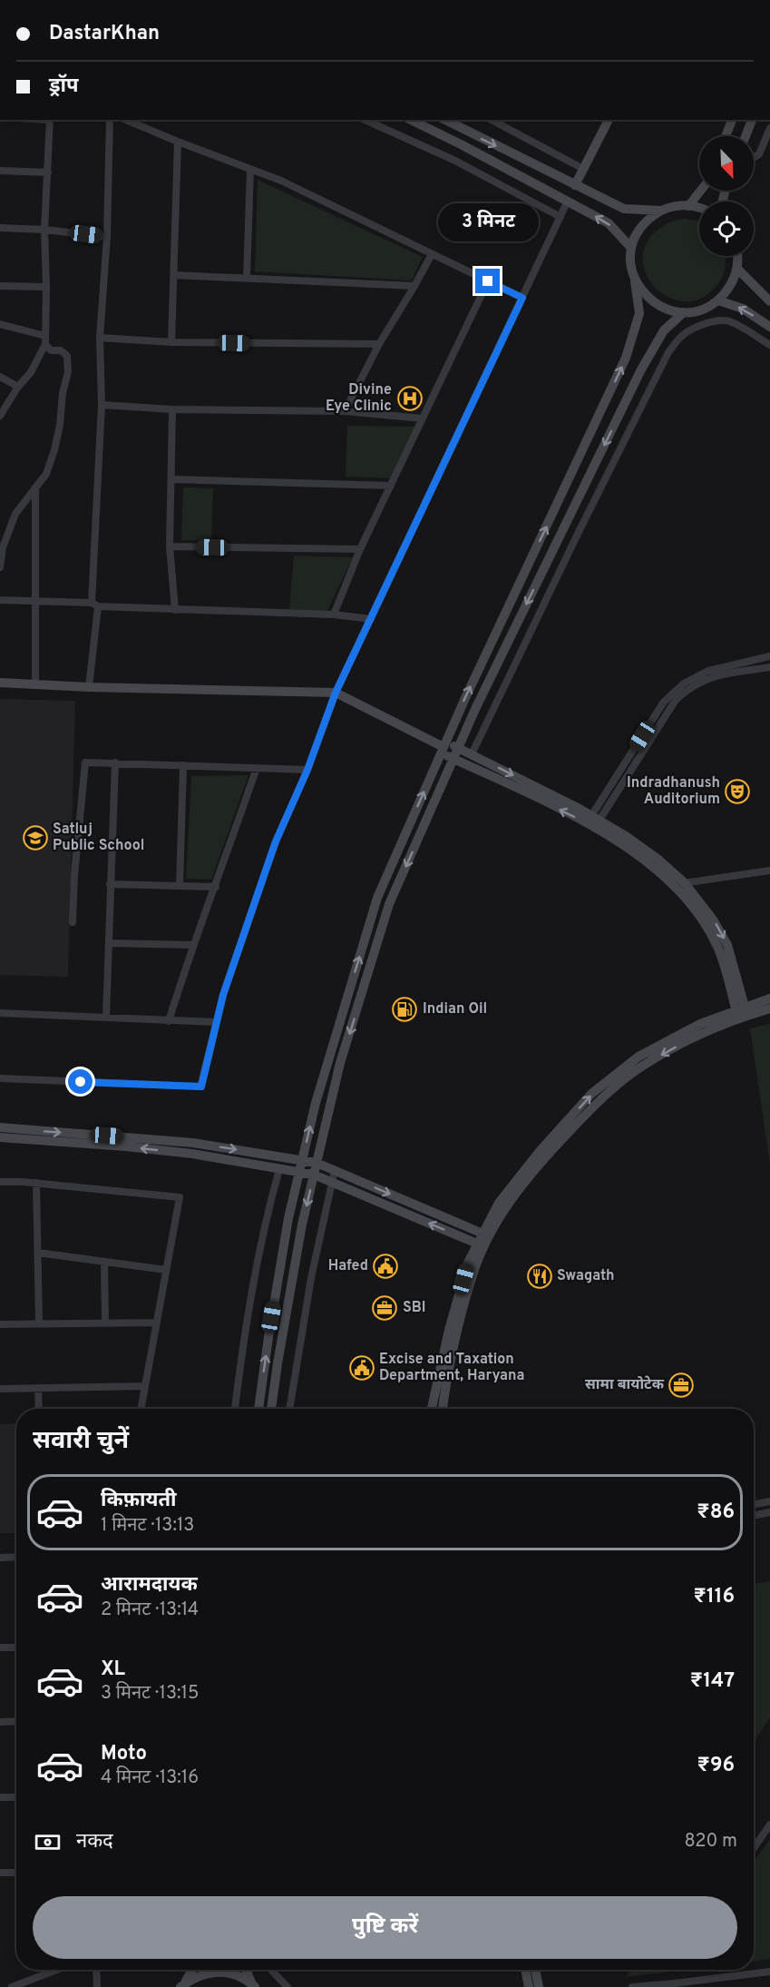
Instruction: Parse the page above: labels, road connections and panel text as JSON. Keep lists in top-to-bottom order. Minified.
{"places":{"hospital":["Divine Eye Clinic"],"theatre":["Indradhanush Auditorium"],"school or university":["Satluj Public School"],"fuel station":["Indian Oil"],"public building":["Hafed","Excise and Taxation Department, Haryana"],"restaurant":["Swagath"],"office":["SBI","सामा बायोटेक"]},"north":"bottom right","page":{"banner":["DastarKhan","ड्रॉप"],"bubble":"3 मिनट","heading":"सवारी चुनें","list":[{"name":"किफ़ायती","note":"1 मिनट · 13:13","value":"₹86"},{"name":"आरामदायक","note":"2 मिनट · 13:14","value":"₹116"},{"name":"XL","note":"3 मिनट · 13:15","value":"₹147"},{"name":"Moto","note":"4 मिनट · 13:16","value":"₹96"}],"pay":["नकद","820 m"],"buttons":"पुष्टि करें"}}
